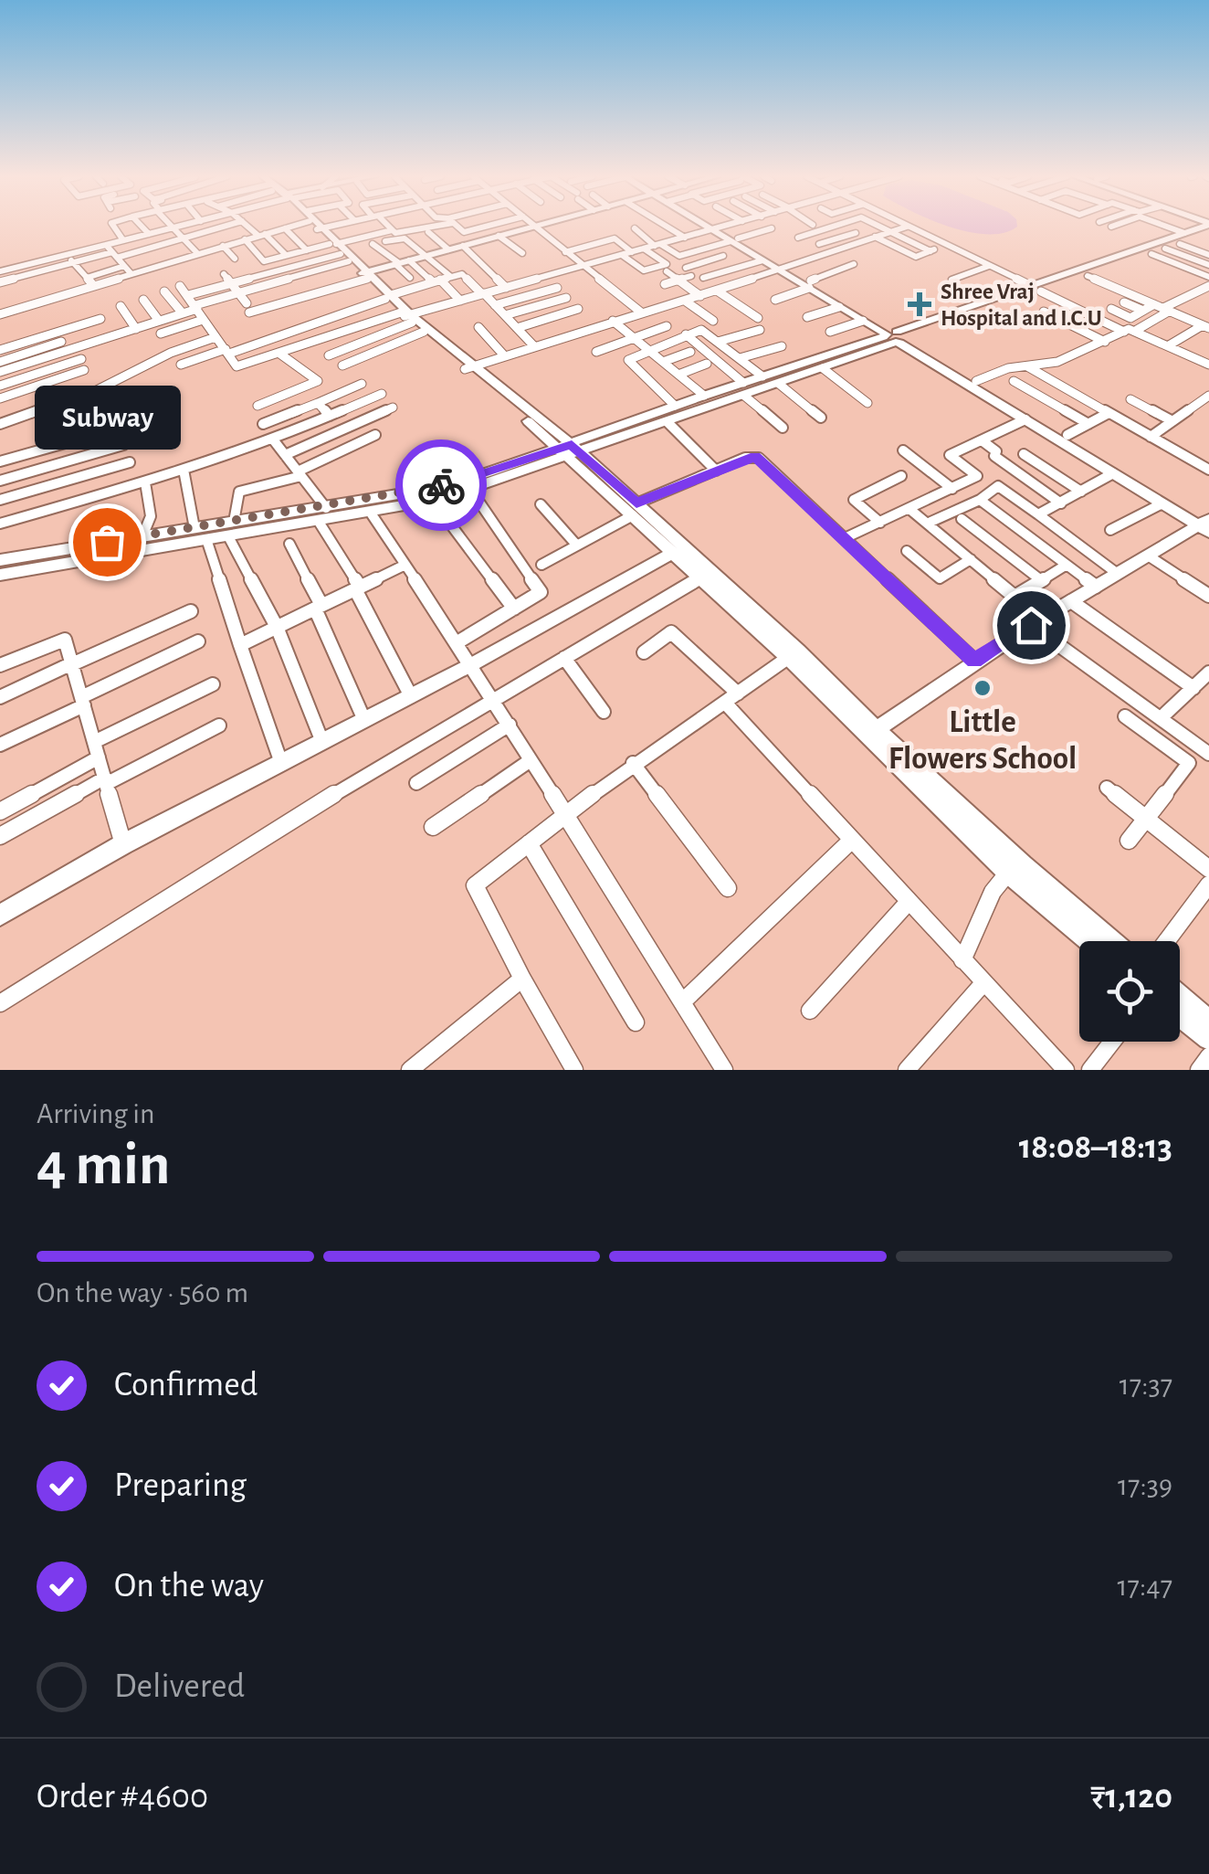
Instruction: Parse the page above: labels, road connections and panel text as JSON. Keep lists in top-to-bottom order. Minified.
{"places":{"health":["Shree Vraj Hospital and I.C.U"],"other":["Subway","Little Flowers School"]},"page":{"bubble":"Subway","heading":["4 min","Arriving in","18:08–18:13"],"panel":["Order #4600","₹1,120"],"bar":"On the way · 560 m","list":[["Confirmed","17:37"],["Preparing","17:39"],["On the way","17:47"],"Delivered"]}}
